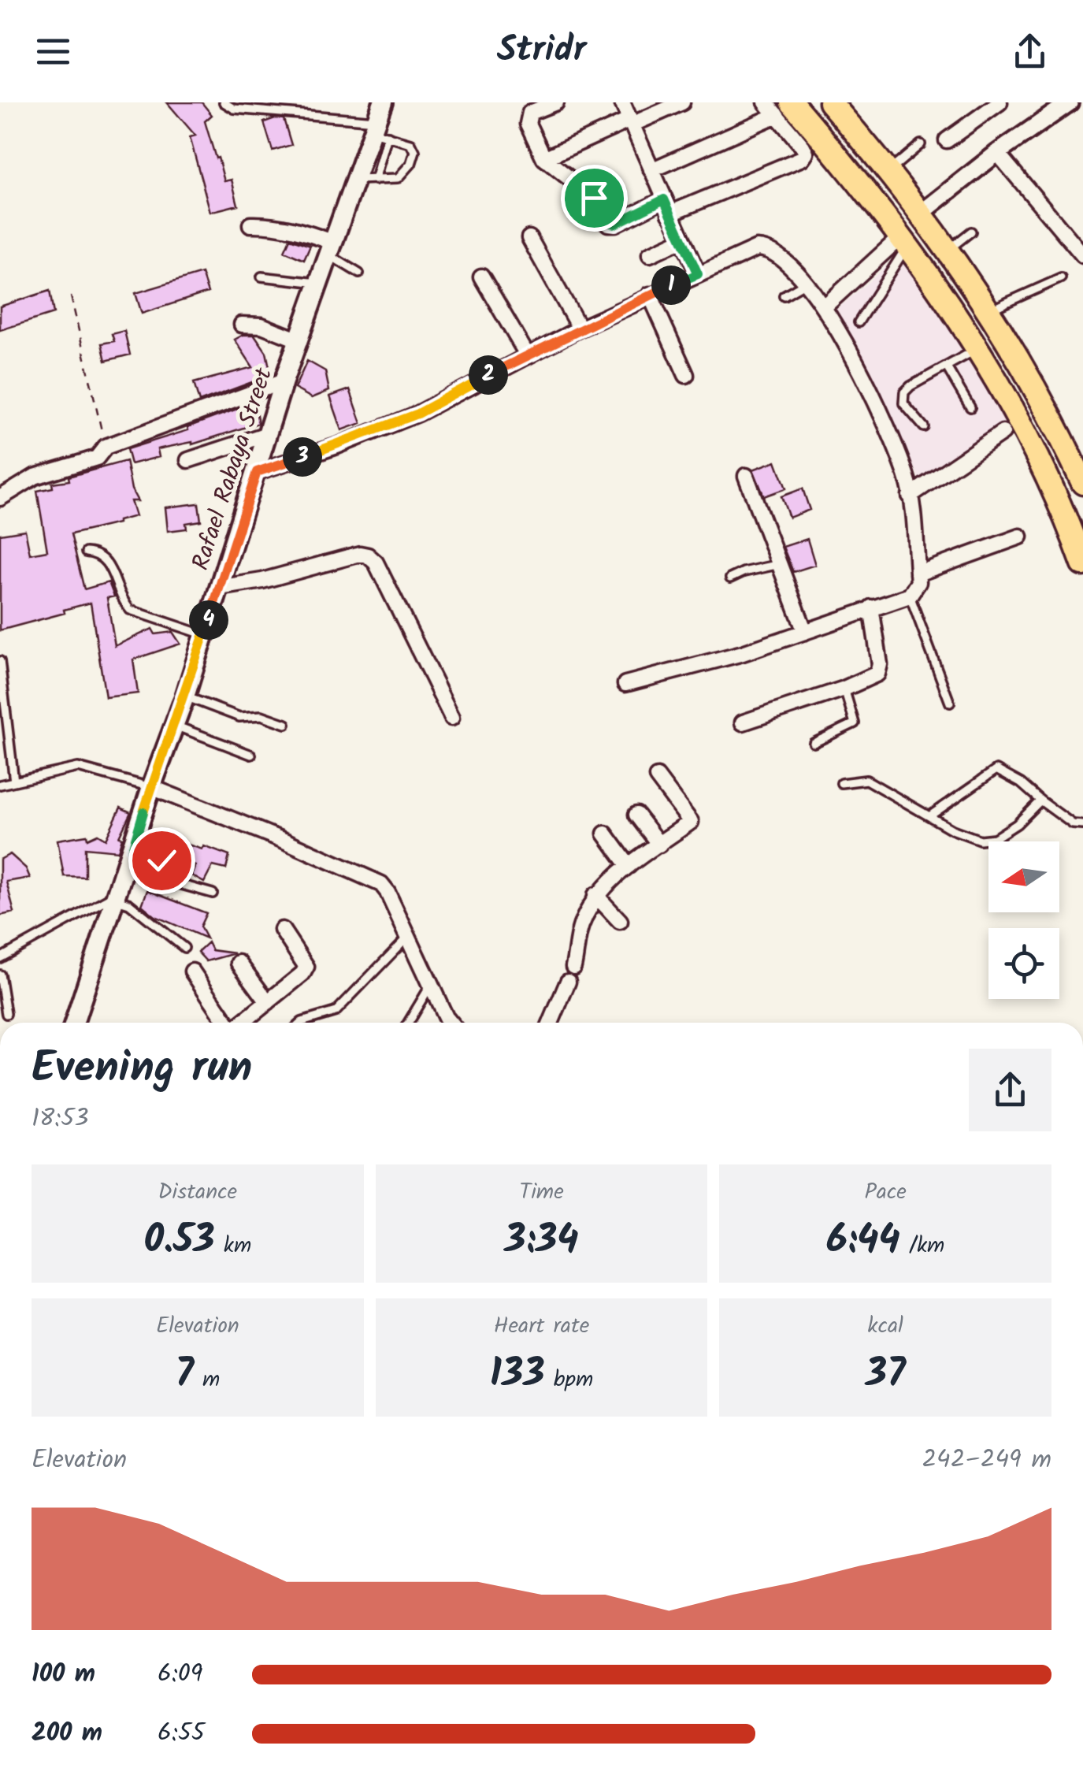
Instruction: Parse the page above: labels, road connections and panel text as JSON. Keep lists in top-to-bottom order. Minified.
{"streets":{"main road":["Rafael Rabaya Street"]},"north":"left","page":{"header":"Stridr","pins":["1","2","3","4"],"heading":["Evening run","18:53"],"stats":[["Distance","0.53 km"],["Time","3:34"],["Pace","6:44 /km"],["Elevation","7 m"],["Heart rate","133 bpm"],["kcal","37"]],"chart":["Elevation","242–249 m"],"list":[{"name":"100 m","note":"6:09"},{"name":"200 m","note":"6:55"}]}}
